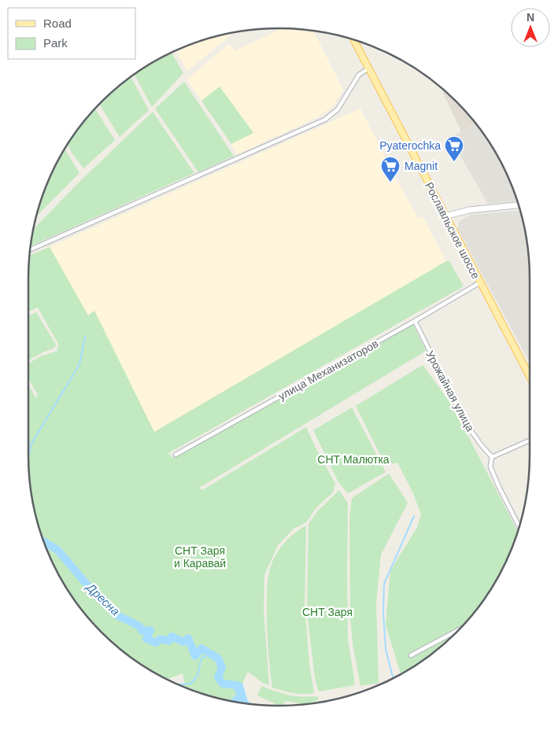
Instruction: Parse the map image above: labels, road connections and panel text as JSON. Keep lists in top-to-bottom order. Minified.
{"streets":{"main road":["Рославльское шоссе"],"street":["улица Механизаторов","Урожайная улица"]},"crossings":[["Рославльское шоссе","улица Механизаторов"],["улица Механизаторов","Урожайная улица"]],"water":["Дресна"],"parks":["СНТ Малютка","СНТ Заря и Каравай","СНТ Заря"],"places":{"supermarket":["Pyaterochka","Magnit"]},"legend":["Road","Park"],"north":"top"}
